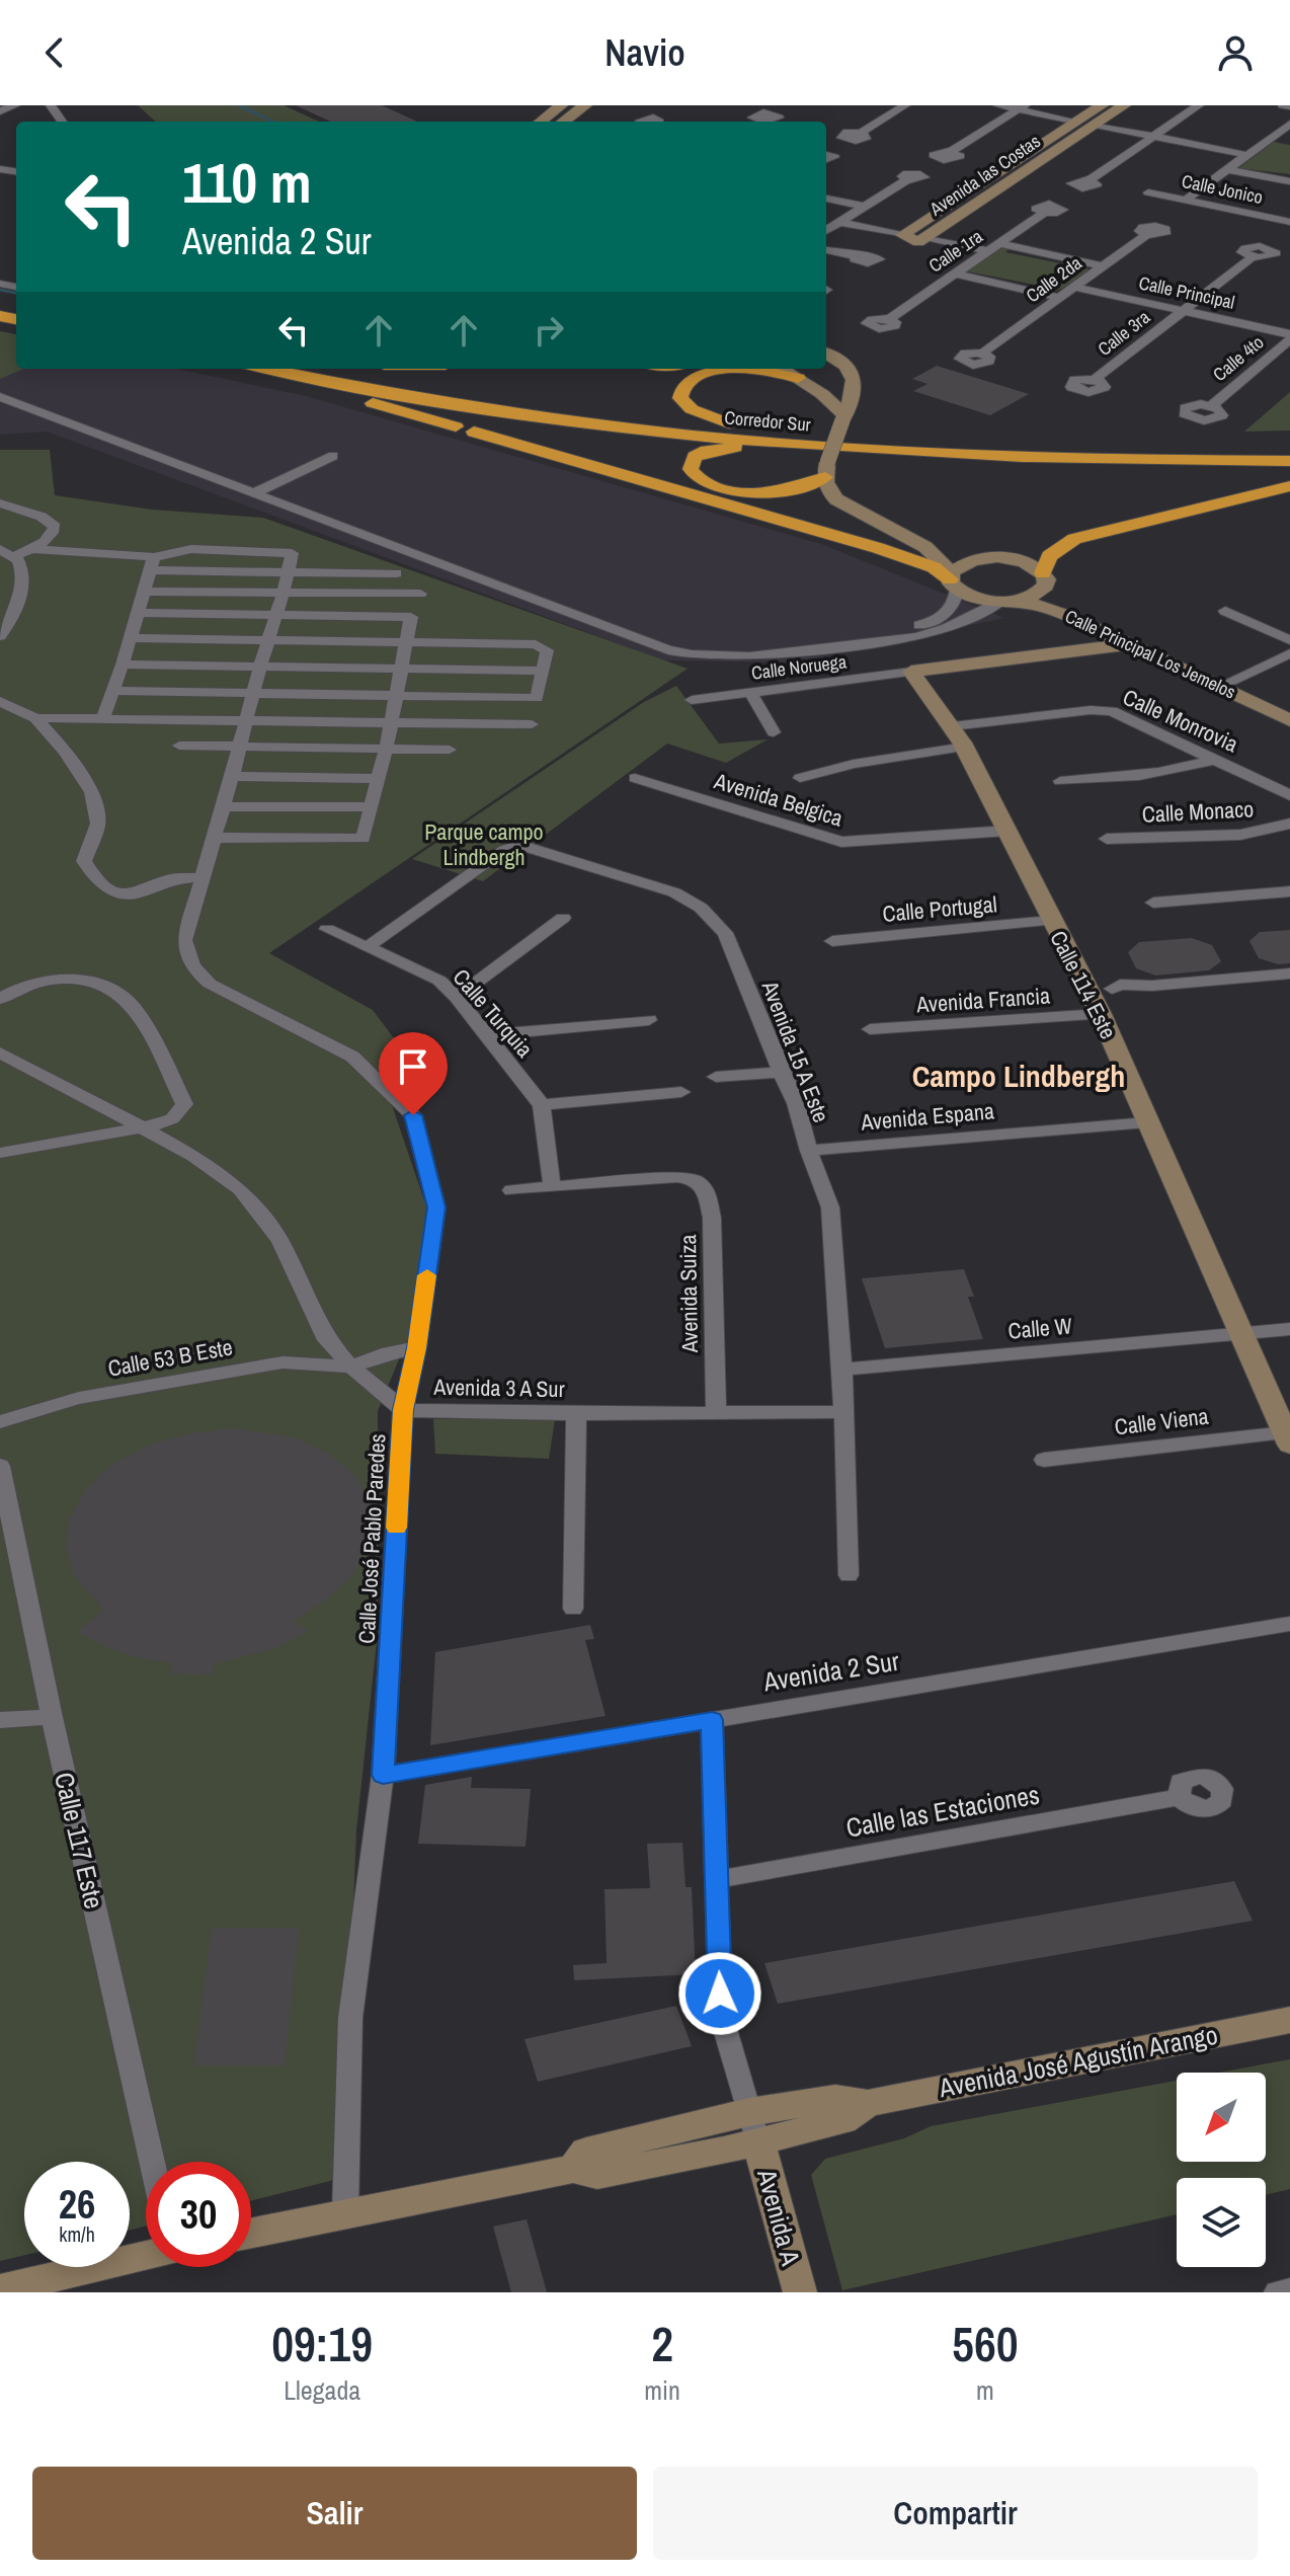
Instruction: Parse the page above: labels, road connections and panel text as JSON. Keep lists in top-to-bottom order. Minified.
{"streets":{"highway":["Corredor Sur"],"main road":["Avenida las Costas","Calle Principal Los Jemelos","Calle 114 Este","Avenida José Agustín Arango","Avenida A"],"street":["Calle Jonico","Calle 1ra","Calle 2da","Calle Principal","Calle 3ra","Calle 4to","Calle Noruega","Calle Monrovia","Avenida Belgica","Calle Monaco","Calle Portugal","Avenida Francia","Calle Turquia","Avenida 15 A Este","Avenida Espana","Avenida Suiza","Calle W","Calle 53 B Este","Avenida 3 A Sur","Calle Viena","Calle José Pablo Paredes","Avenida 2 Sur","Calle las Estaciones","Calle 117 Este"]},"crossings":[["Calle 2da","Calle Principal"],["Calle Principal","Calle 3ra"],["Calle Principal","Calle 4to"],["Calle Noruega","Calle 114 Este"],["Calle Monrovia","Calle 114 Este"],["Avenida Belgica","Calle 114 Este"],["Calle Portugal","Calle 114 Este"],["Calle 114 Este","Avenida Francia"],["Calle 114 Este","Avenida Espana"],["Calle 114 Este","Calle W"],["Calle 114 Este","Calle Viena"],["Calle Turquia","Avenida 15 A Este"],["Avenida 15 A Este","Avenida Espana"],["Avenida 15 A Este","Calle W"],["Avenida 15 A Este","Avenida 3 A Sur"],["Avenida Suiza","Avenida 3 A Sur"],["Calle 53 B Este","Avenida 3 A Sur"],["Avenida 3 A Sur","Calle José Pablo Paredes"],["Calle José Pablo Paredes","Avenida 2 Sur"],["Calle José Pablo Paredes","Avenida José Agustín Arango"],["Avenida José Agustín Arango","Avenida A"]],"districts":["Campo Lindbergh"],"parks":["Parque campo Lindbergh"],"north":"bottom left","page":{"header":"Navio","turn":["110 m","Avenida 2 Sur"],"speed":"26 km/h","limit":"30","eta":["09:19","Llegada","2","min","560","m"],"buttons":["Salir","Compartir"]}}
